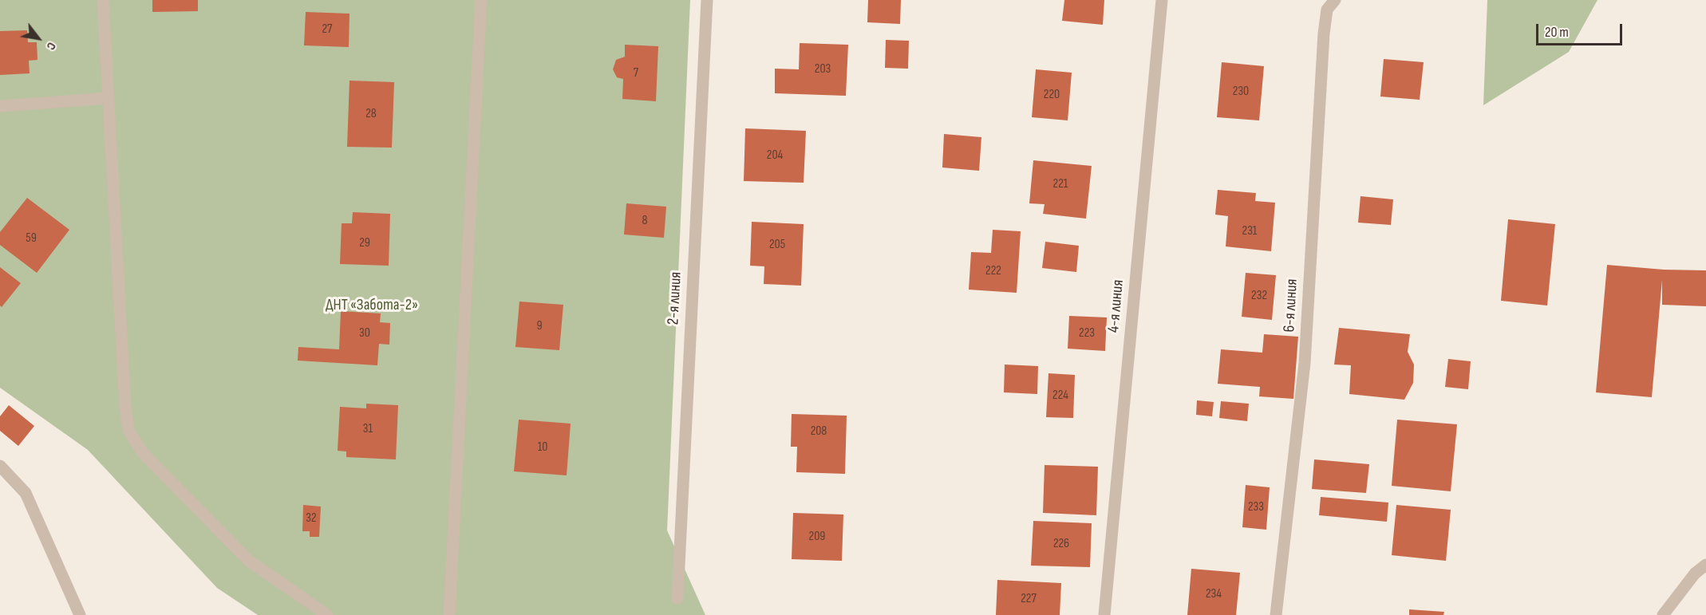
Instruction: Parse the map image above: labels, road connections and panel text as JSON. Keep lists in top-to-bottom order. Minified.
{"streets":{"street":["2-я линия","6-я линия","4-я линия"]},"parks":["ДНТ «Забота-2»"],"house_numbers":["27","203","7","230","220","28","204","221","8","231","59","29","205","222","232","9","30","223","224","31","208","10","233","32","209","226","234","227"],"scale_bar":"20 m","north":"bottom right"}
